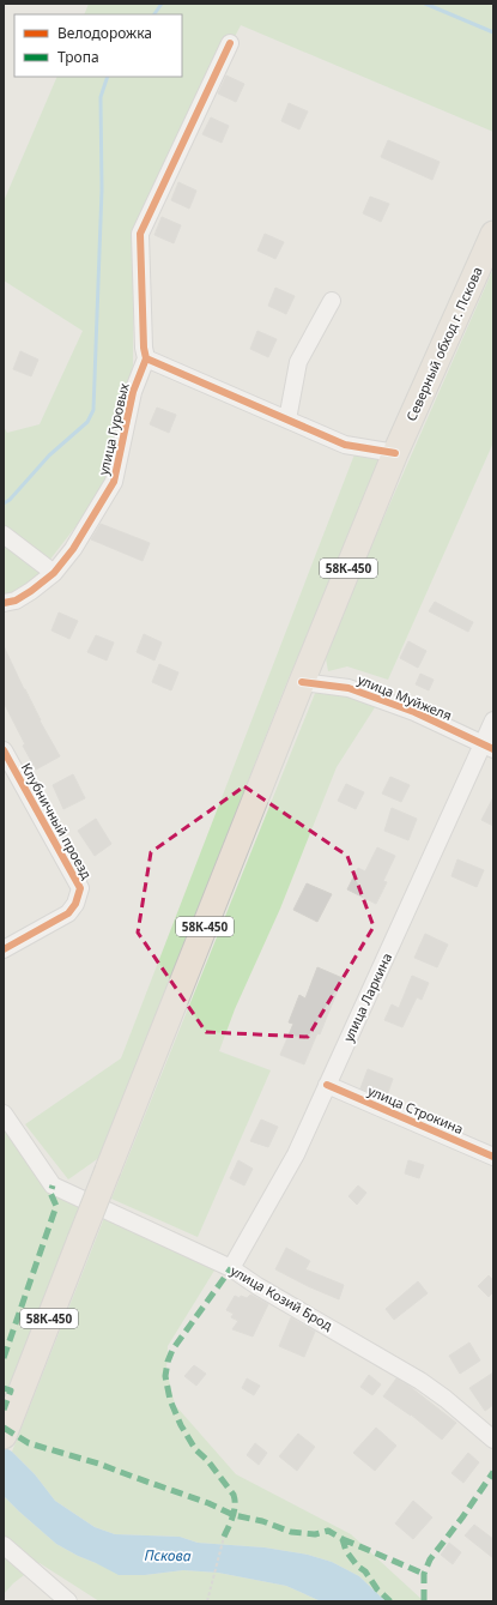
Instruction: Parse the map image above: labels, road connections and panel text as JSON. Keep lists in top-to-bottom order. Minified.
{"streets":{"highway":["Северный обход г. Пскова","58К-450"],"street":["улица Гуровых","улица Муйжеля","Клубничный проезд","улица Ларкина","улица Строкина","улица Козий Брод"]},"crossings":[["Северный обход г. Пскова","58К-450"],["58К-450","улица Муйжеля"],["улица Муйжеля","улица Ларкина"],["улица Ларкина","улица Строкина"],["улица Ларкина","улица Козий Брод"]],"water":["Пскова"],"legend":["Велодорожка","Тропа"]}
